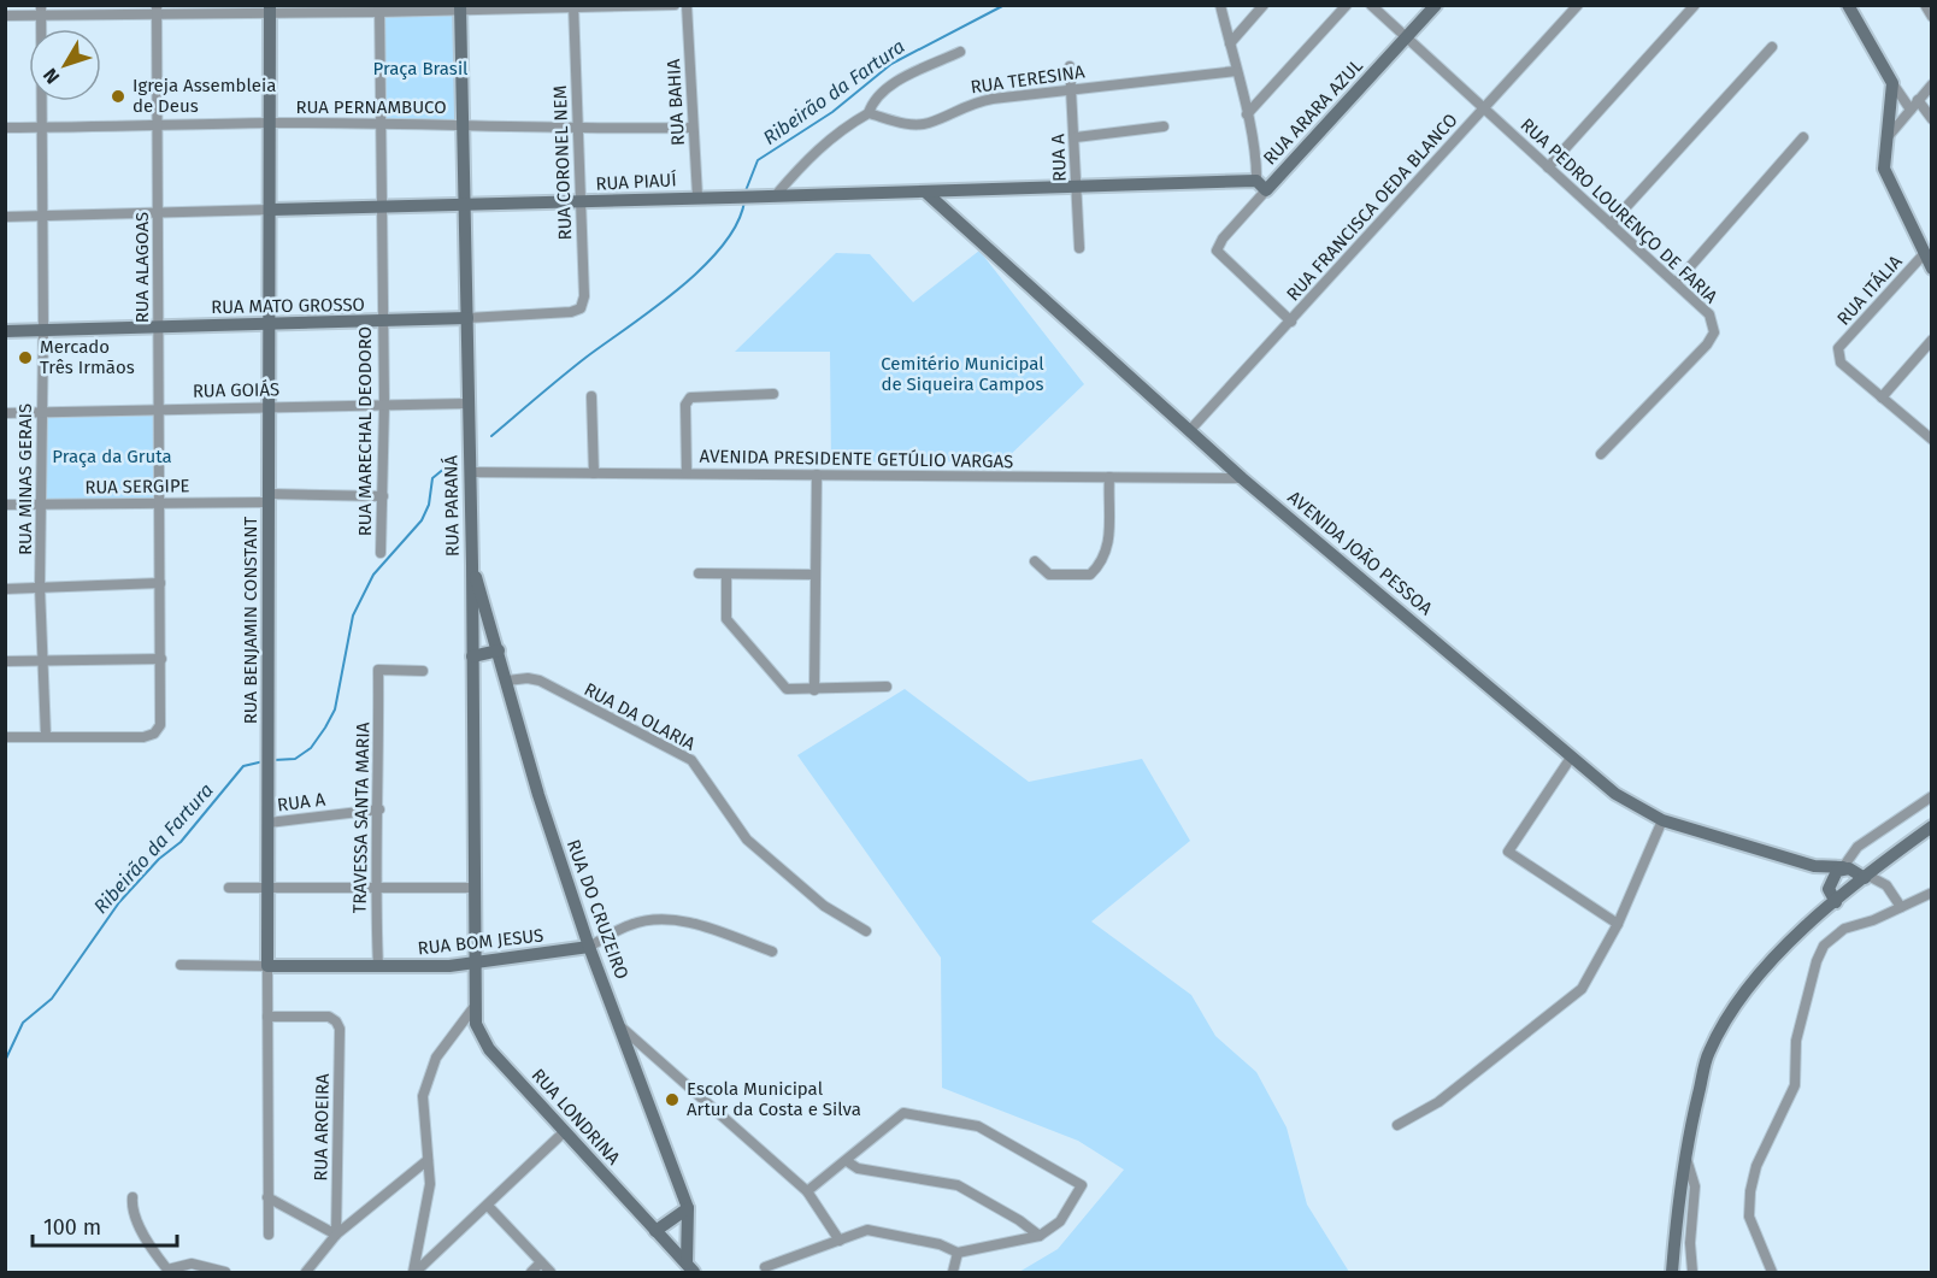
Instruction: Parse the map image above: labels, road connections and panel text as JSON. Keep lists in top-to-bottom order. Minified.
{"streets":{"street":["RUA TERESINA","RUA BAHIA","RUA PERNAMBUCO","RUA ARARA AZUL","RUA A","RUA CORONEL NEM","RUA PIAUÍ","RUA FRANCISCA OEDA BLANCO","RUA PEDRO LOURENÇO DE FARIA","RUA ALAGOAS","RUA ITÁLIA","RUA MATO GROSSO","RUA GOIÁS","RUA MARECHAL DEODORO","AVENIDA PRESIDENTE GETÚLIO VARGAS","RUA MINAS GERAIS","RUA SERGIPE","RUA PARANÁ","AVENIDA JOÃO PESSOA","RUA BENJAMIN CONSTANT","RUA DA OLARIA","TRAVESSA SANTA MARIA","RUA DO CRUZEIRO","RUA BOM JESUS","RUA LONDRINA","RUA AROEIRA"]},"crossings":[["RUA TERESINA","RUA A"],["RUA BAHIA","RUA PERNAMBUCO"],["RUA BAHIA","RUA PIAUÍ"],["RUA PERNAMBUCO","RUA CORONEL NEM"],["RUA PERNAMBUCO","RUA ALAGOAS"],["RUA PERNAMBUCO","RUA MARECHAL DEODORO"],["RUA PERNAMBUCO","RUA MINAS GERAIS"],["RUA PERNAMBUCO","RUA PARANÁ"],["RUA PERNAMBUCO","RUA BENJAMIN CONSTANT"],["RUA ARARA AZUL","RUA PIAUÍ"],["RUA ARARA AZUL","RUA FRANCISCA OEDA BLANCO"],["RUA ARARA AZUL","RUA PEDRO LOURENÇO DE FARIA"],["RUA A","RUA PIAUÍ"],["RUA A","RUA BENJAMIN CONSTANT"],["RUA A","TRAVESSA SANTA MARIA"],["RUA CORONEL NEM","RUA PIAUÍ"],["RUA CORONEL NEM","RUA MATO GROSSO"],["RUA PIAUÍ","RUA ALAGOAS"],["RUA PIAUÍ","RUA MARECHAL DEODORO"],["RUA PIAUÍ","RUA MINAS GERAIS"],["RUA PIAUÍ","RUA PARANÁ"],["RUA PIAUÍ","AVENIDA JOÃO PESSOA"],["RUA PIAUÍ","RUA BENJAMIN CONSTANT"],["RUA FRANCISCA OEDA BLANCO","RUA PEDRO LOURENÇO DE FARIA"],["RUA FRANCISCA OEDA BLANCO","AVENIDA JOÃO PESSOA"],["RUA ALAGOAS","RUA MATO GROSSO"],["RUA ALAGOAS","RUA GOIÁS"],["RUA ALAGOAS","RUA MINAS GERAIS"],["RUA ALAGOAS","RUA SERGIPE"],["RUA MATO GROSSO","RUA MARECHAL DEODORO"],["RUA MATO GROSSO","RUA MINAS GERAIS"],["RUA MATO GROSSO","RUA PARANÁ"],["RUA MATO GROSSO","RUA BENJAMIN CONSTANT"],["RUA GOIÁS","RUA MARECHAL DEODORO"],["RUA GOIÁS","RUA MINAS GERAIS"],["RUA GOIÁS","RUA PARANÁ"],["RUA GOIÁS","RUA BENJAMIN CONSTANT"],["RUA MARECHAL DEODORO","RUA SERGIPE"],["AVENIDA PRESIDENTE GETÚLIO VARGAS","RUA PARANÁ"],["AVENIDA PRESIDENTE GETÚLIO VARGAS","AVENIDA JOÃO PESSOA"],["RUA MINAS GERAIS","RUA SERGIPE"],["RUA SERGIPE","RUA BENJAMIN CONSTANT"],["RUA PARANÁ","RUA DO CRUZEIRO"],["RUA PARANÁ","RUA BOM JESUS"],["RUA PARANÁ","RUA LONDRINA"],["RUA BENJAMIN CONSTANT","RUA BOM JESUS"],["RUA BENJAMIN CONSTANT","RUA AROEIRA"],["RUA DA OLARIA","RUA DO CRUZEIRO"],["TRAVESSA SANTA MARIA","RUA BOM JESUS"],["RUA DO CRUZEIRO","RUA BOM JESUS"],["RUA DO CRUZEIRO","RUA LONDRINA"]],"water":["Ribeirão da Fartura"],"parks":["Praça Brasil","Cemitério Municipal de Siqueira Campos","Praça da Gruta"],"places":["Igreja Assembleia de Deus","Mercado Três Irmãos","Escola Municipal Artur da Costa e Silva"],"scale_bar":"100 m","north":"bottom left"}
